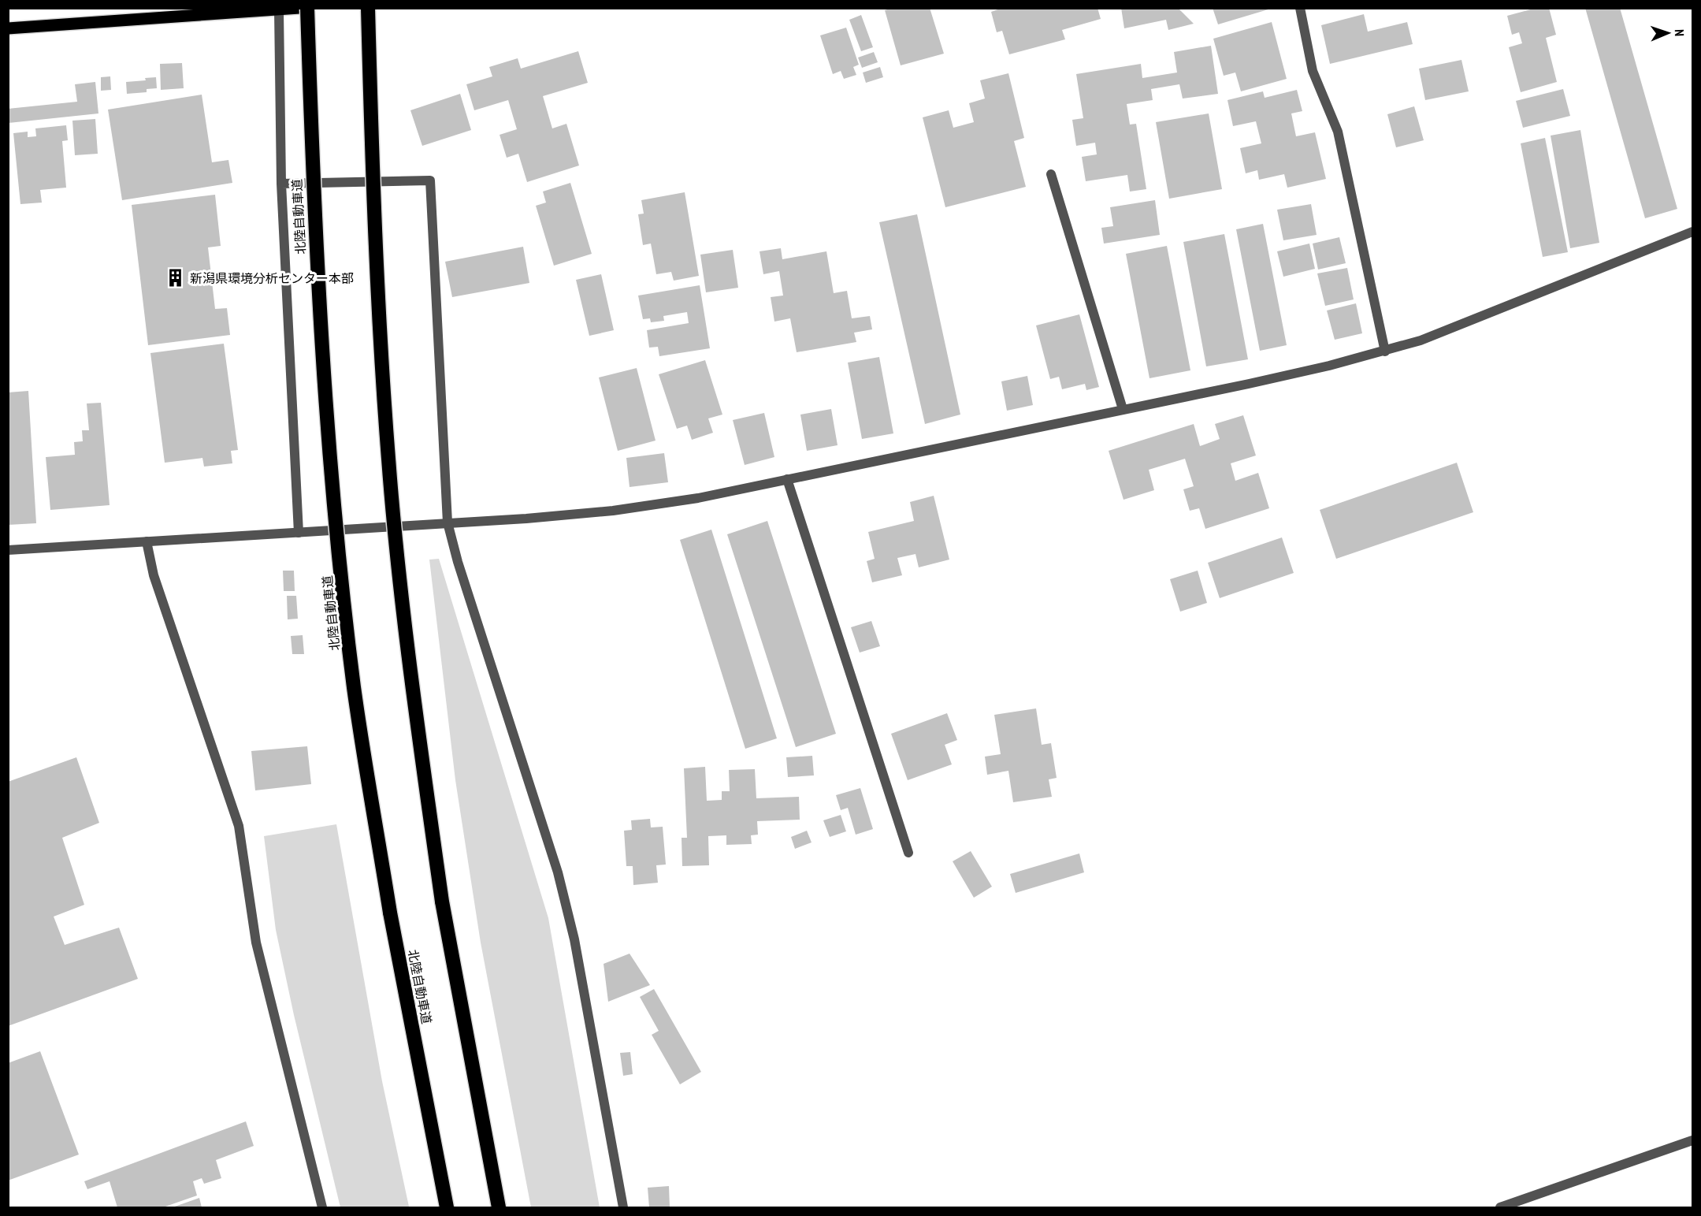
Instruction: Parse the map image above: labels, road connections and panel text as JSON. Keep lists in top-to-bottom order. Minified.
{"streets":{"highway":["北陸自動車道"]},"places":{"building":["新潟県環境分析センター本部"]},"north":"right"}
